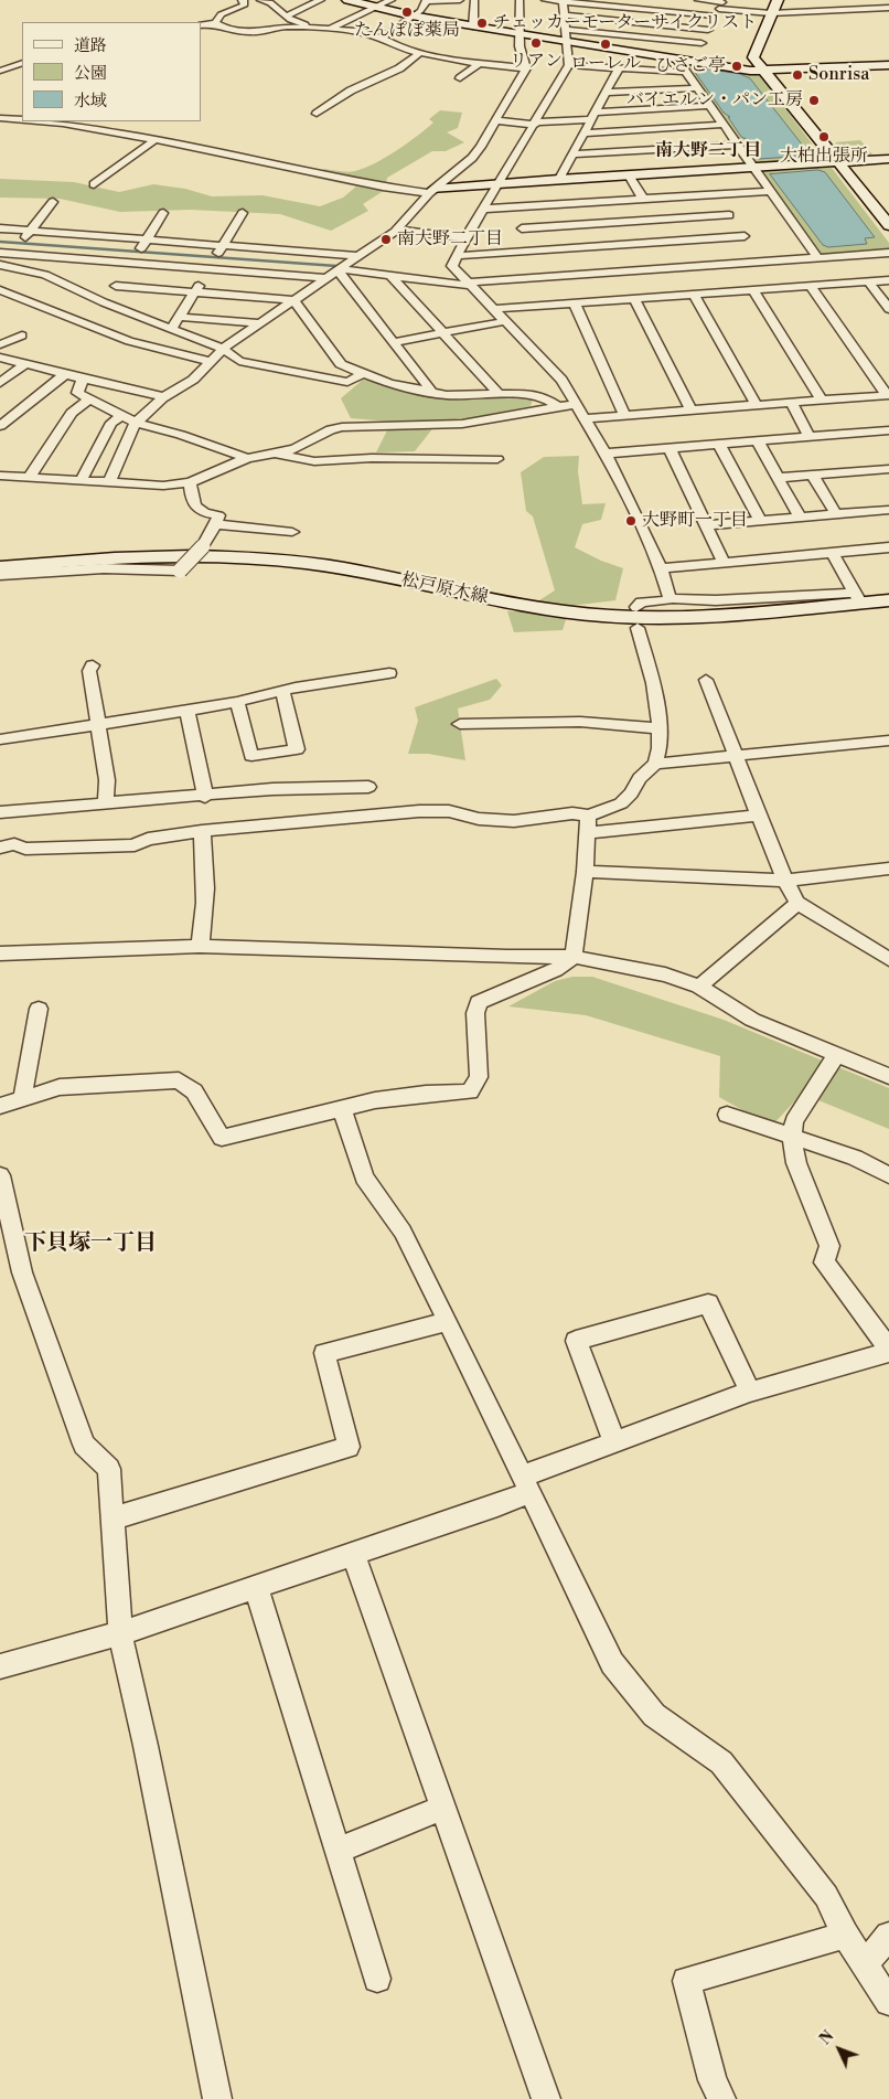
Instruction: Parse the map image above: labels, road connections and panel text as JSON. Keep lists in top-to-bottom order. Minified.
{"streets":{"street":["松戸原木線"]},"districts":["南大野二丁目","下貝塚一丁目"],"places":["たんぽぽ薬局","チェッカーモーターサイクリスト","リアン","ローレル","ひさご亭","Sonrisa","バイエルン・パン工房","大柏出張所","南大野二丁目","大野町一丁目"],"legend":["道路","公園","水域"],"north":"top left"}
